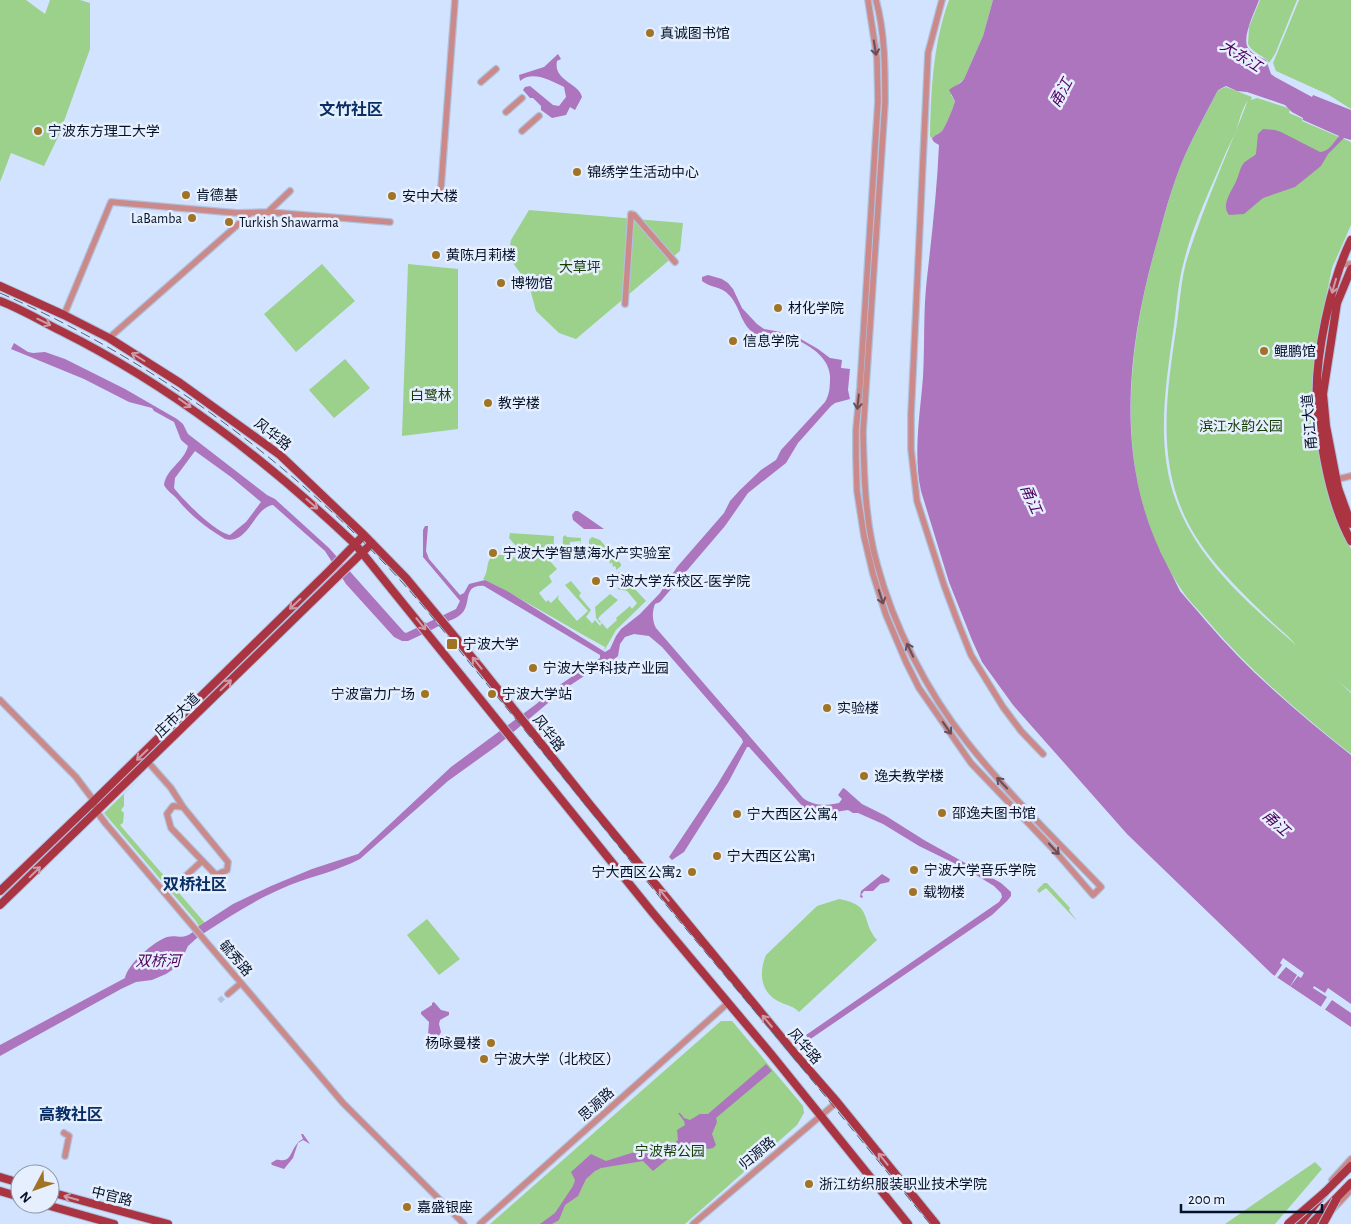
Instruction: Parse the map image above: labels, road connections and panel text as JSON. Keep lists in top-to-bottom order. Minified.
{"streets":{"main road":["甬江大道","风华路","庄市大道","中官路"],"street":["毓秀路","思源路","归源路"]},"crossings":[["风华路","庄市大道"],["风华路","思源路"],["风华路","归源路"],["庄市大道","毓秀路"]],"districts":["文竹社区","双桥社区","高教社区"],"water":["大东江","甬江","双桥河"],"parks":["大草坪","白鹭林","滨江水韵公园","宁波帮公园"],"places":{"other":["真诚图书馆","宁波东方理工大学","锦绣学生活动中心","肯德基","安中大楼","LaBamba","Turkish Shawarma","黄陈月莉楼","博物馆","材化学院","信息学院","鲲鹏馆","教学楼","宁波大学智慧海水产实验室","宁波大学东校区-医学院","宁波大学科技产业园","宁波富力广场","宁波大学站","实验楼","逸夫教学楼","邵逸夫图书馆","宁大西区公寓4","宁大西区公寓1","宁波大学音乐学院","宁大西区公寓2","载物楼","杨咏曼楼","宁波大学（北校区）","浙江纺织服装职业技术学院","嘉盛银座"],"transit":["宁波大学"]},"scale_bar":"200 m","north":"bottom left"}
